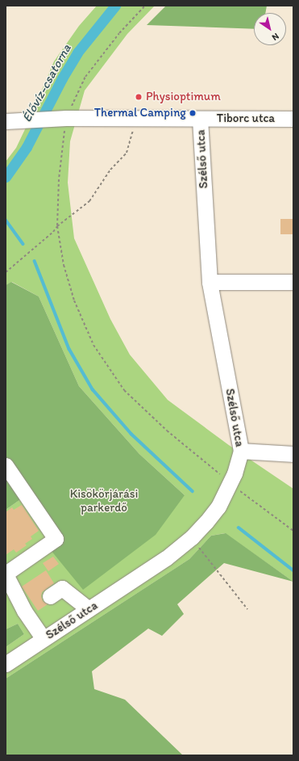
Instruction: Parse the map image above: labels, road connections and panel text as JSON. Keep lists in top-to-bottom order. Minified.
{"streets":{"street":["Tiborc utca","Szélső utca"]},"crossings":[["Tiborc utca","Szélső utca"]],"water":["Élővíz-csatorna"],"parks":["Kisökörjárási parkerdő"],"places":["Physioptimum","Thermal Camping"],"north":"bottom right"}
